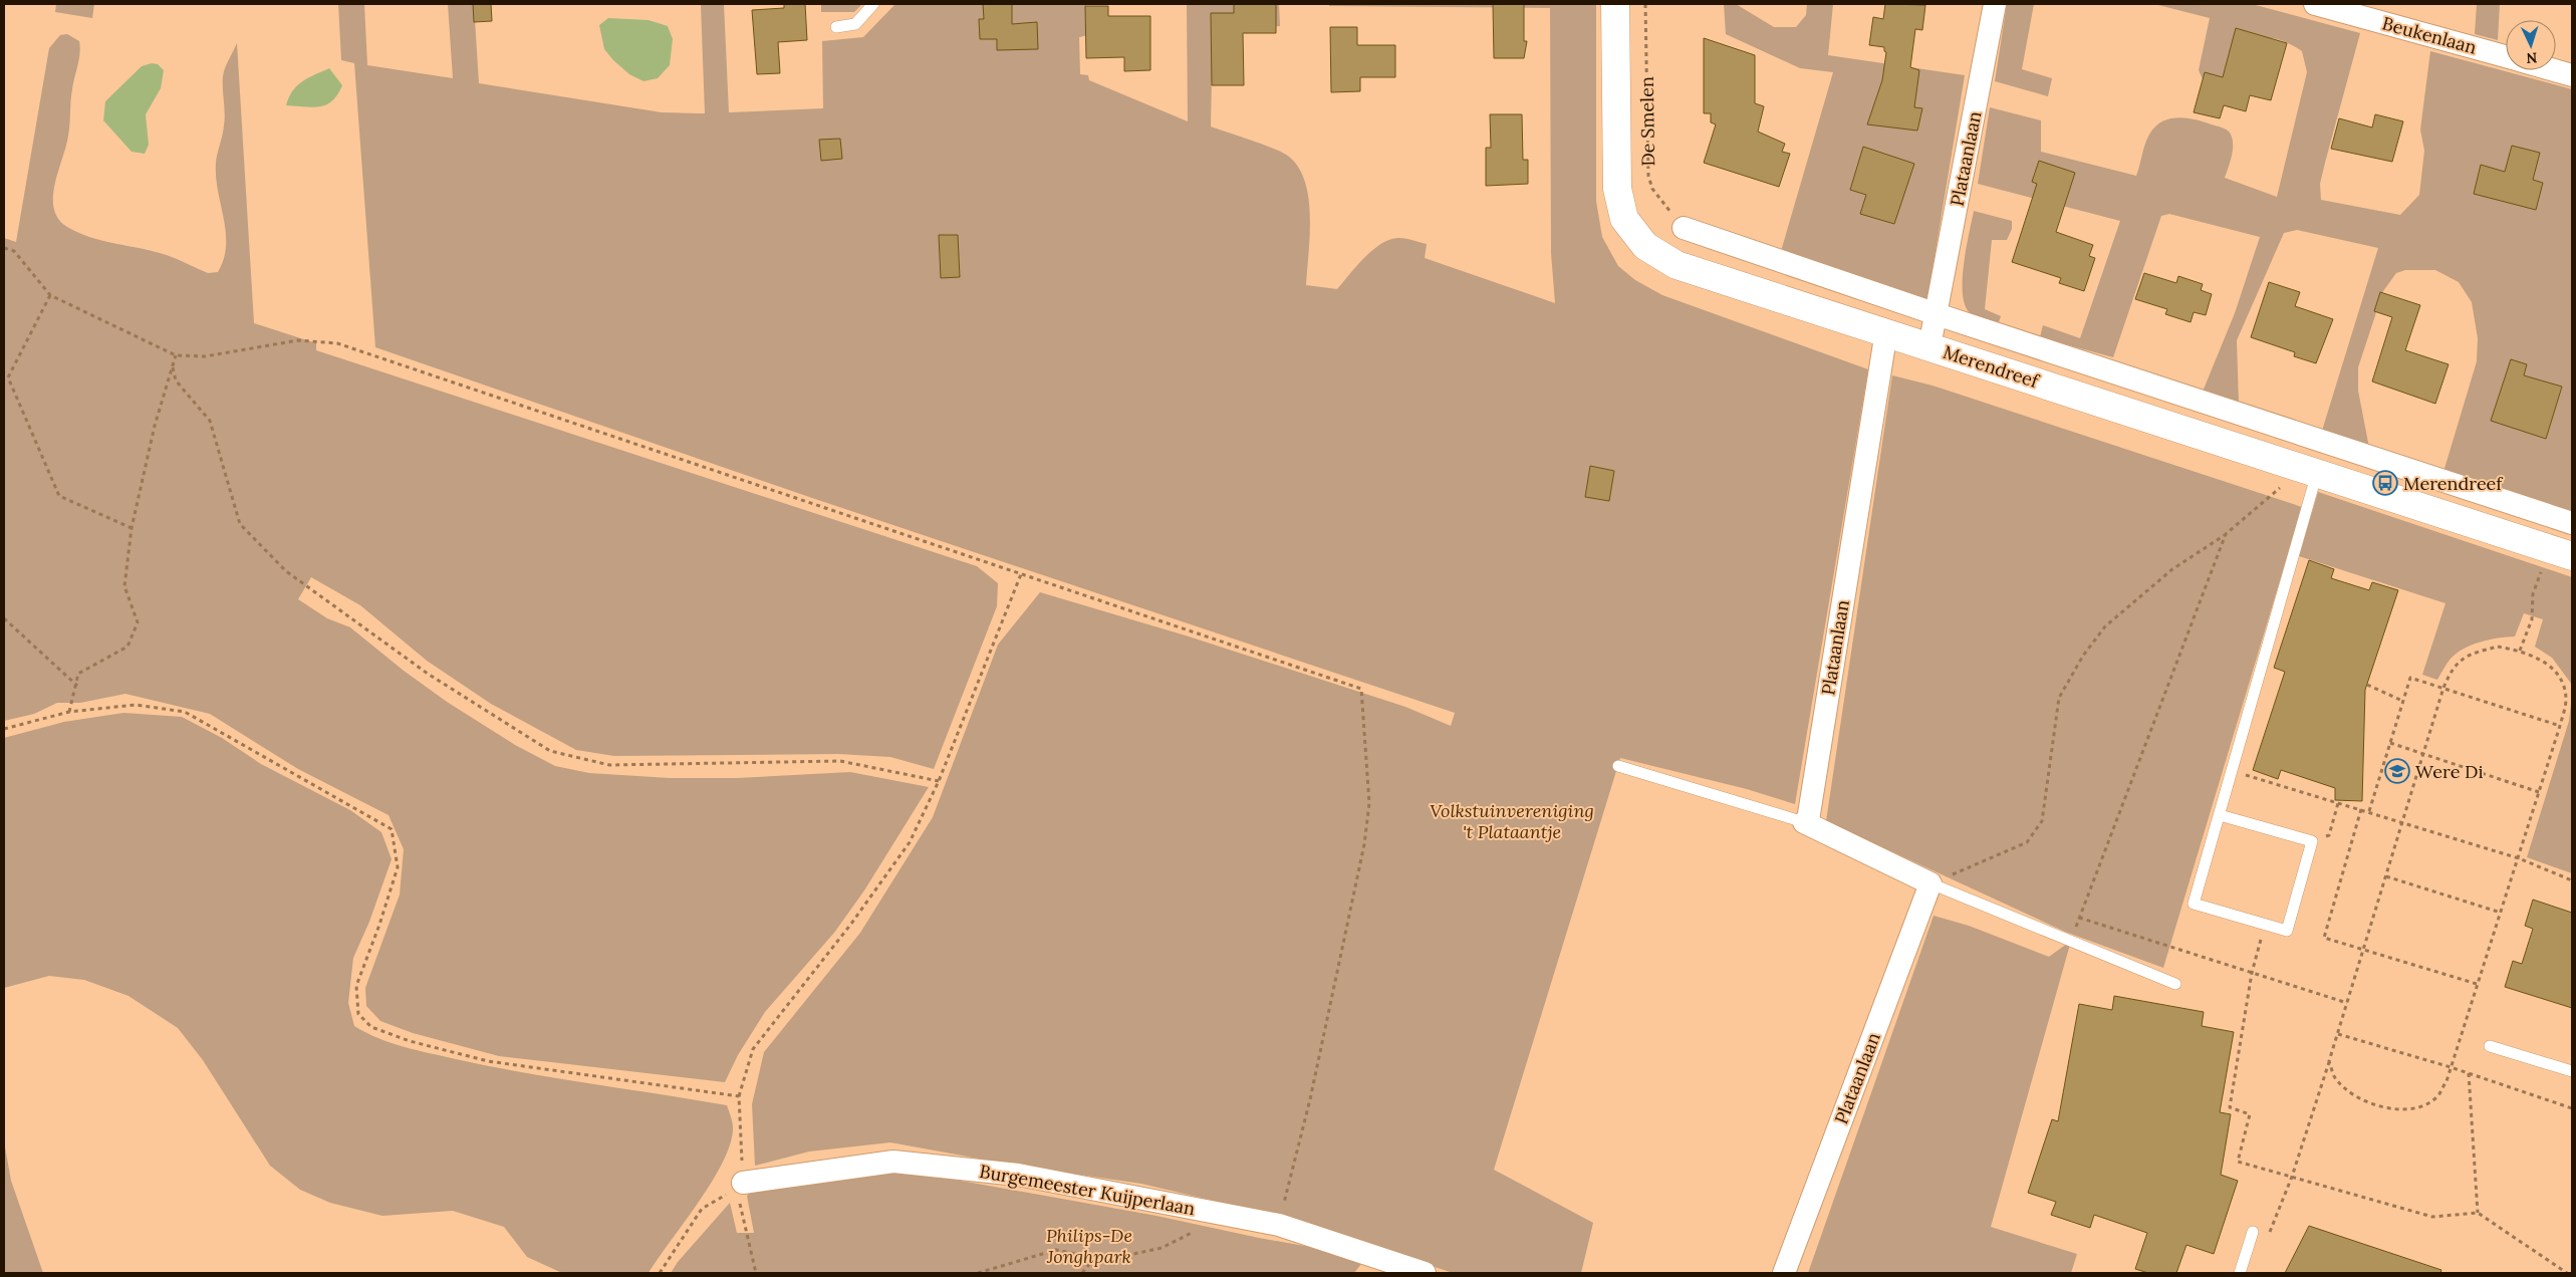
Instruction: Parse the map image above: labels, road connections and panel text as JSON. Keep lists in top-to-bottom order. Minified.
{"streets":{"street":["Beukenlaan","De Smelen","Plataanlaan","Merendreef","Burgemeester Kuijperlaan"]},"crossings":[["De Smelen","Merendreef"],["Plataanlaan","Merendreef"]],"parks":["Volkstuinvereniging 't Plataantje","Philips-De Jonghpark"],"places":{"bus stop":["Merendreef"],"school or university":["Were Di"]},"north":"bottom"}
